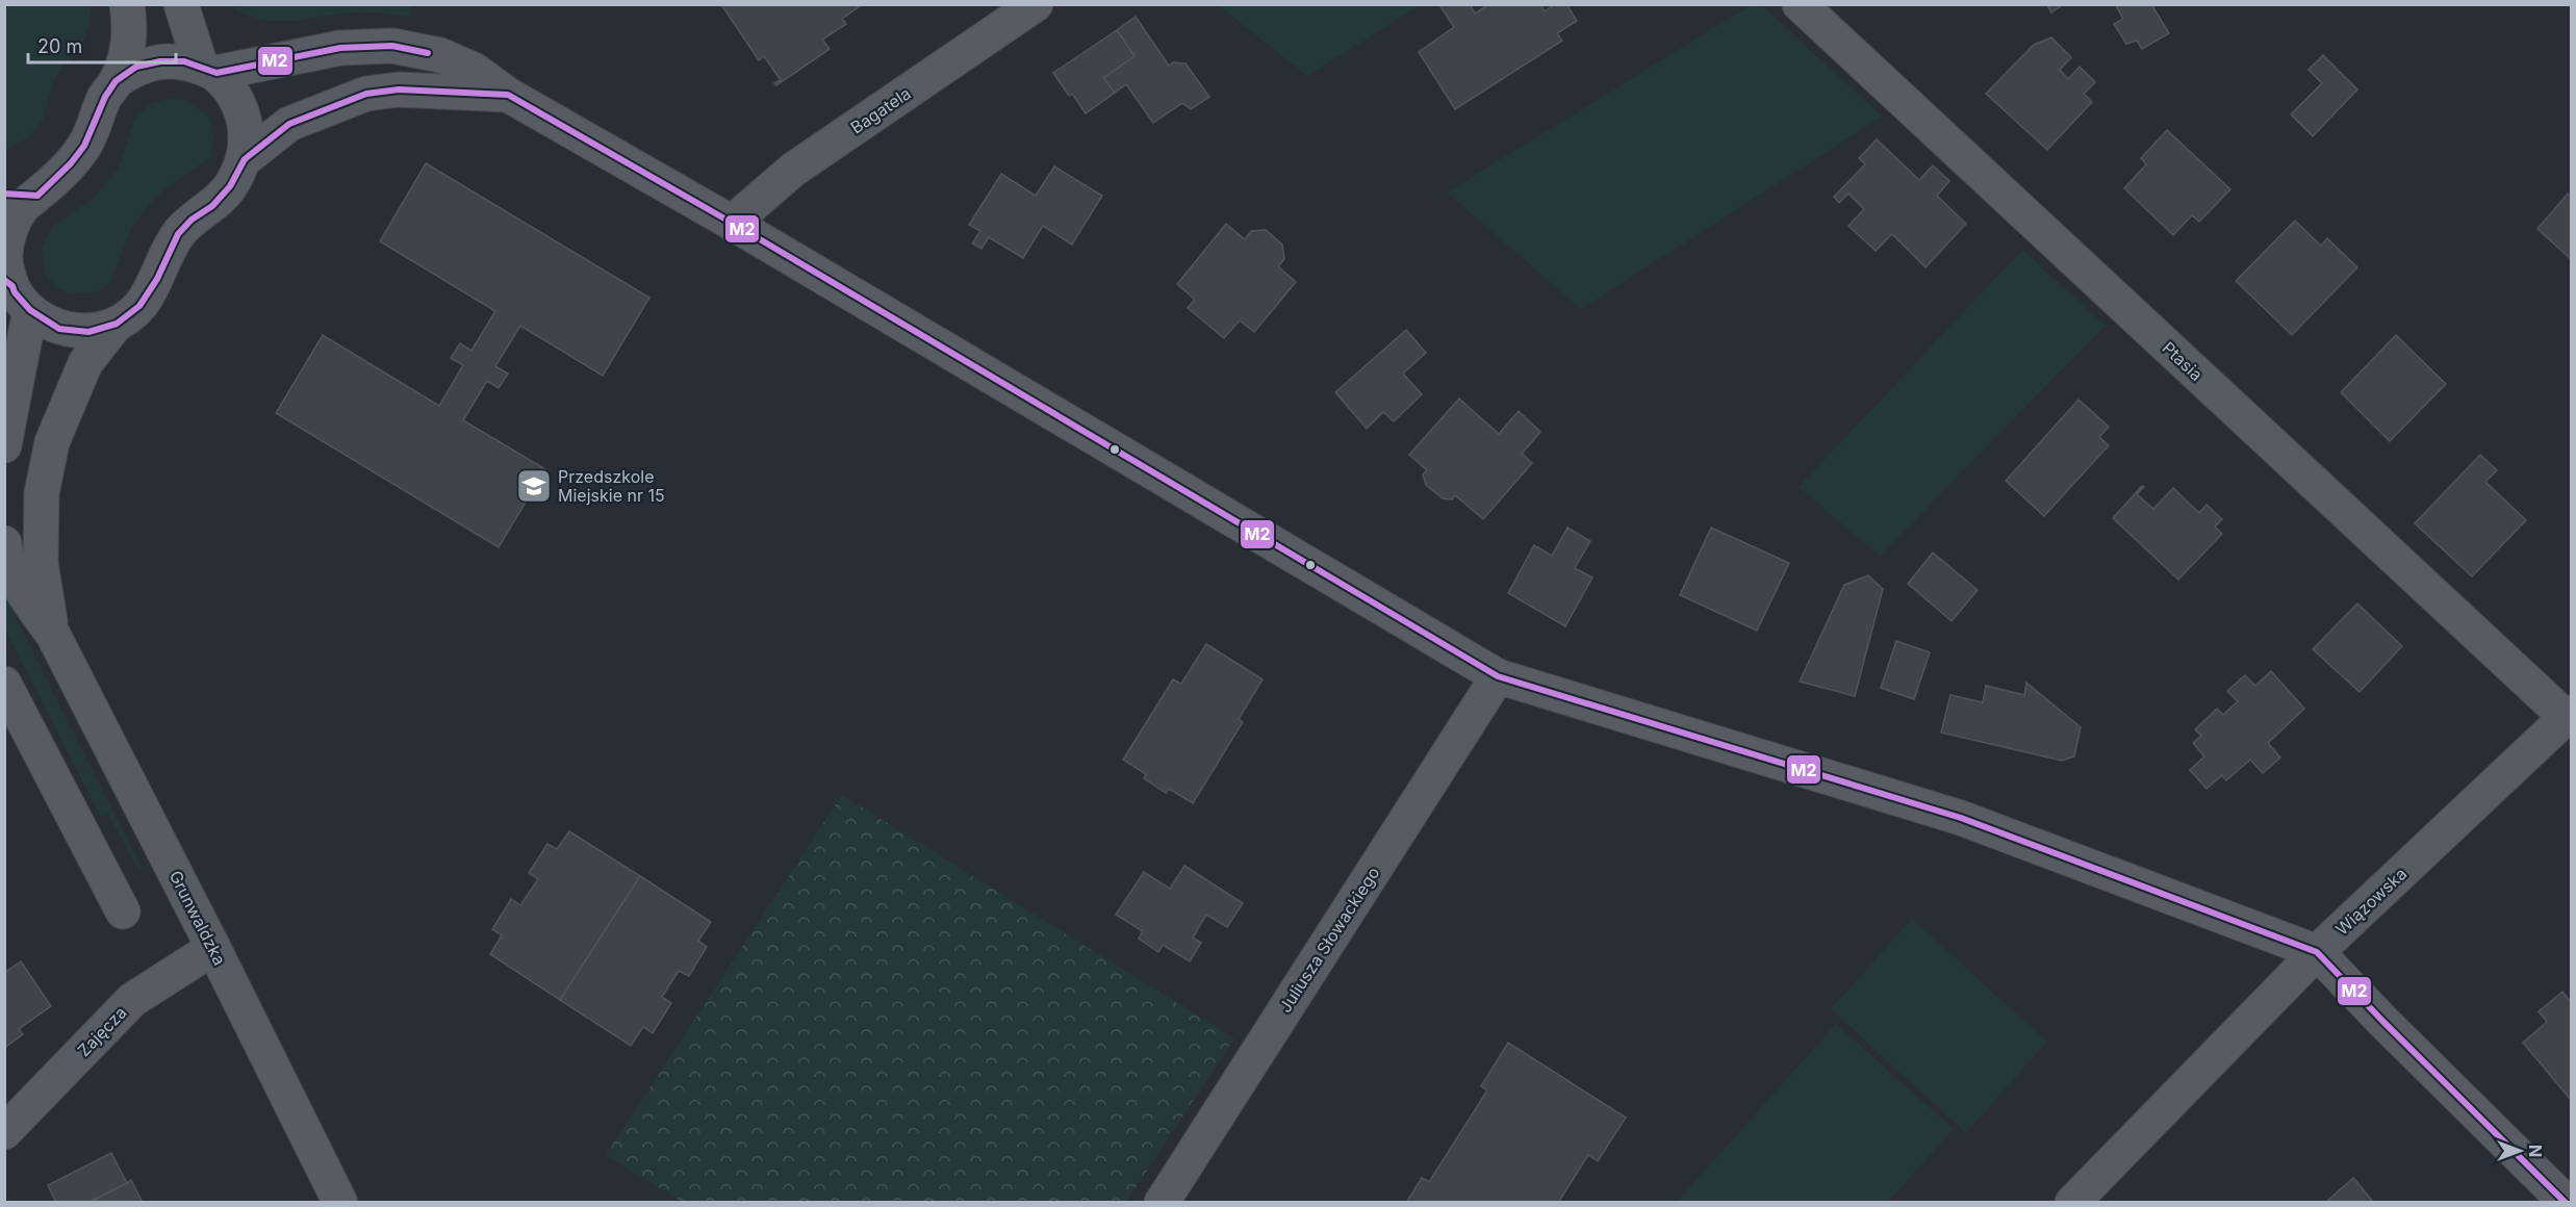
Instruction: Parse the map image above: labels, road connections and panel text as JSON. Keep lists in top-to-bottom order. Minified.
{"streets":{"street":["Bagatela","Ptasia","Wiązowska","Grunwaldzka","Juliusza Słowackiego","Zajęcza"]},"crossings":[["Ptasia","Wiązowska"],["Grunwaldzka","Zajęcza"]],"places":{"school or university":["Przedszkole Miejskie nr 15"]},"lines":["transit line M2"],"scale_bar":"20 m","north":"right"}
